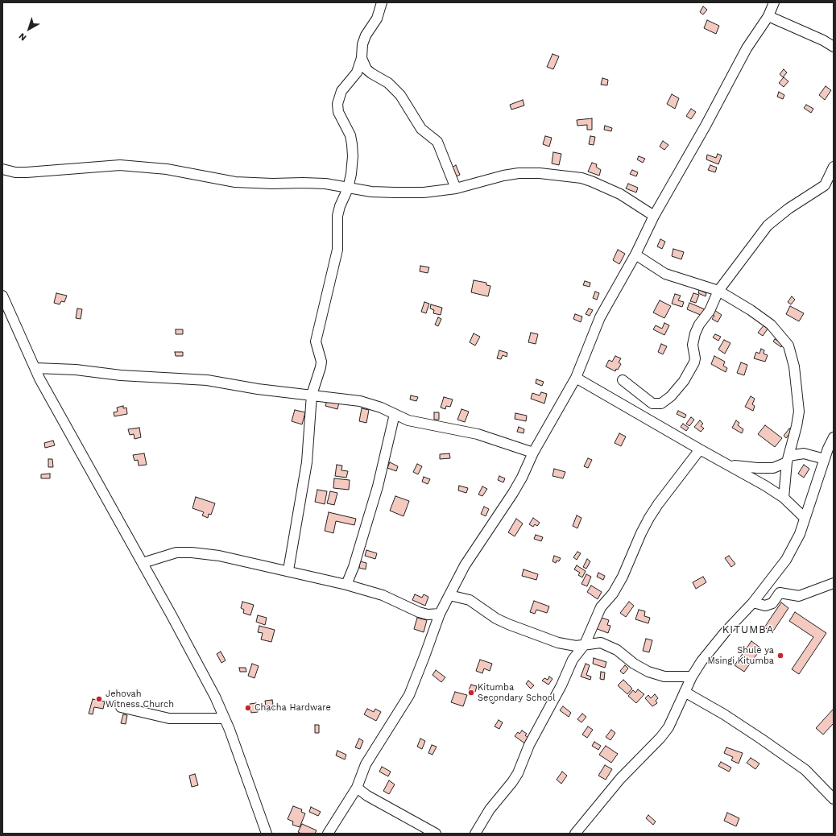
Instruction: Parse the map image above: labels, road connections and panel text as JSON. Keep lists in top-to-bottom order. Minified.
{"districts":["KITUMBA"],"places":["Shule ya Msingi Kitumba","Kitumba Secondary School","Jehovah Witness Church","Chacha Hardware"],"north":"bottom left"}
